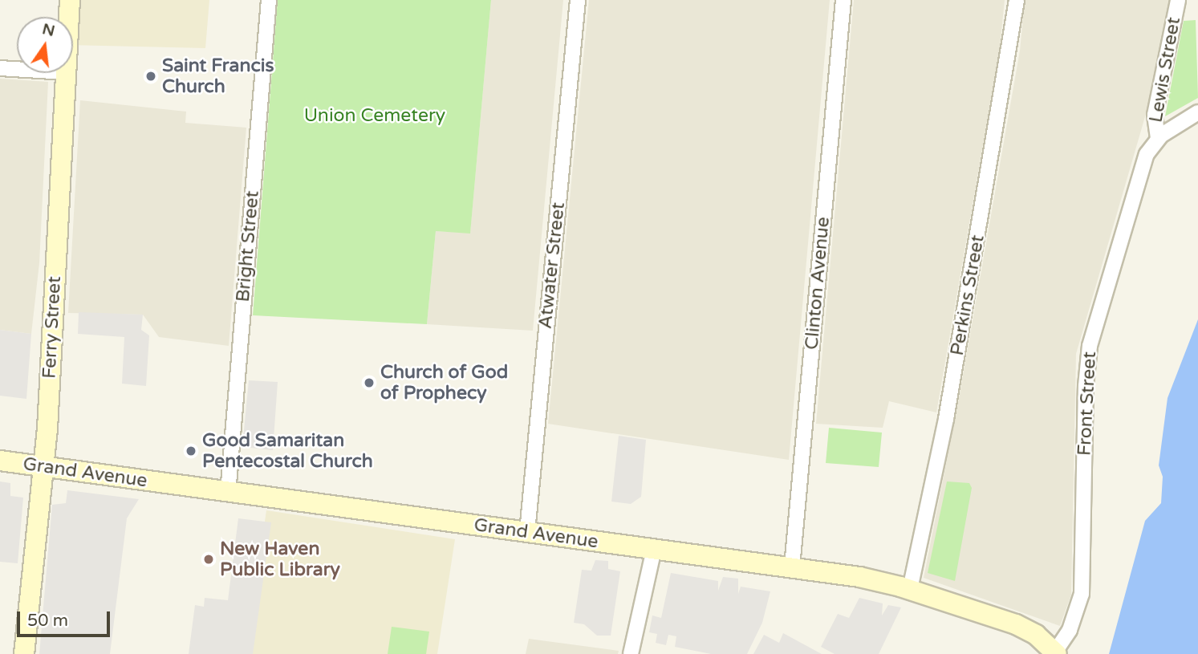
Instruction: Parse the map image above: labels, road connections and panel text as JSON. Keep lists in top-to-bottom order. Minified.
{"streets":{"main road":["Ferry Street","Grand Avenue"],"street":["Lewis Street","Bright Street","Atwater Street","Clinton Avenue","Perkins Street","Front Street"]},"crossings":[["Lewis Street","Front Street"],["Bright Street","Grand Avenue"],["Atwater Street","Grand Avenue"],["Clinton Avenue","Grand Avenue"],["Perkins Street","Grand Avenue"],["Ferry Street","Grand Avenue"],["Front Street","Grand Avenue"]],"parks":["Union Cemetery"],"places":["Saint Francis Church","Church of God of Prophecy","Good Samaritan Pentecostal Church","New Haven Public Library"],"scale_bar":"50 m","north":"top"}
